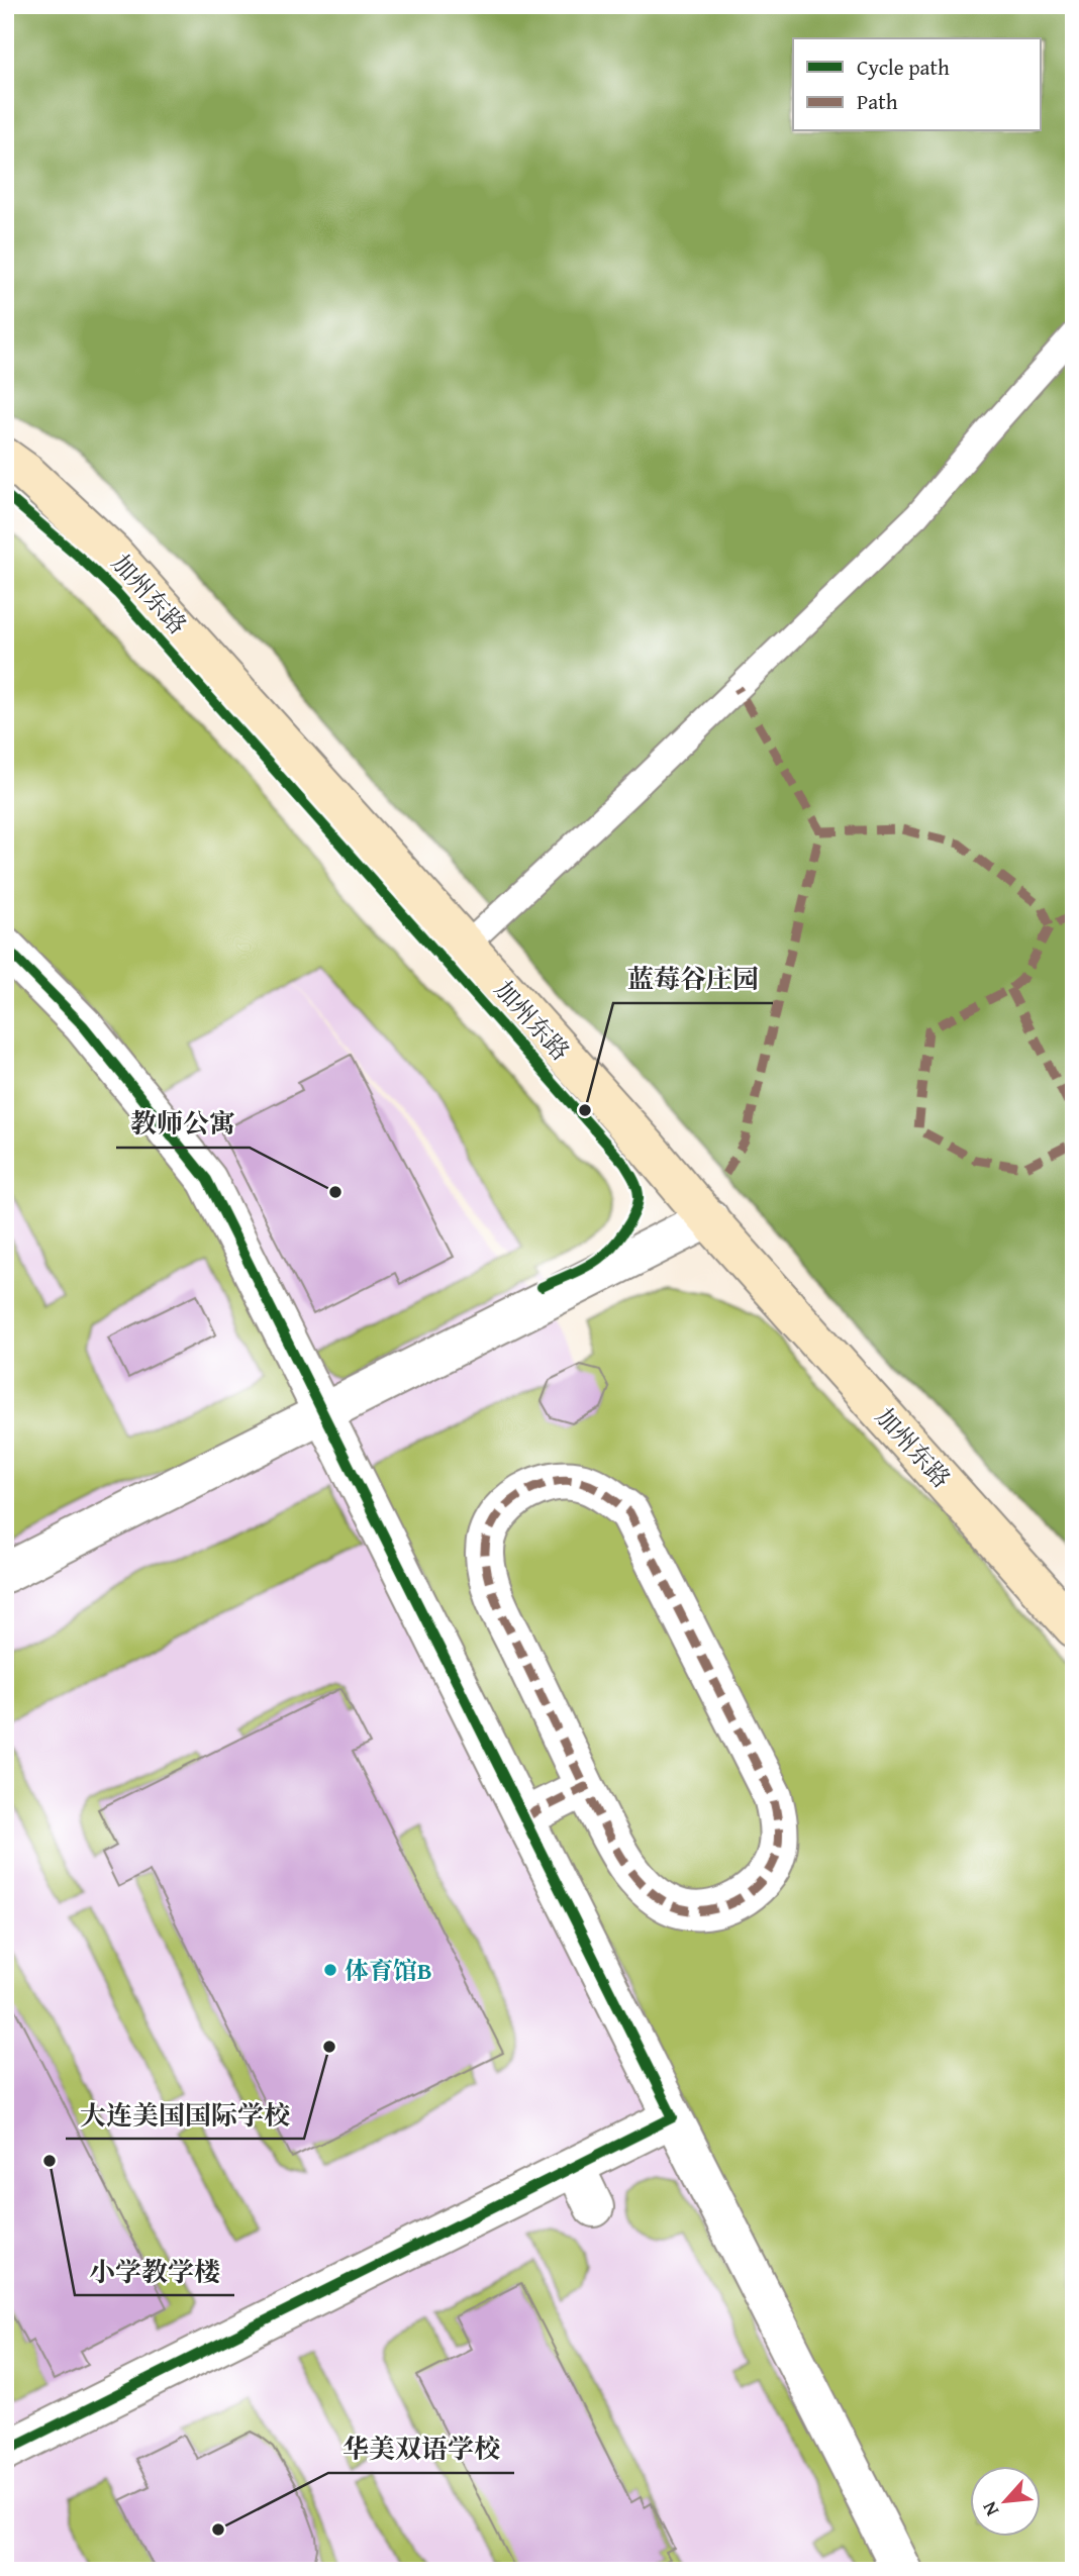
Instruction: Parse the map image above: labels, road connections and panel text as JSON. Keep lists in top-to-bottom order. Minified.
{"streets":{"street":["加州东路"]},"places":["蓝莓谷庄园","教师公寓","体育馆B","大连美国国际学校","小学教学楼","华美双语学校"],"legend":["Cycle path","Path"],"north":"bottom left"}
